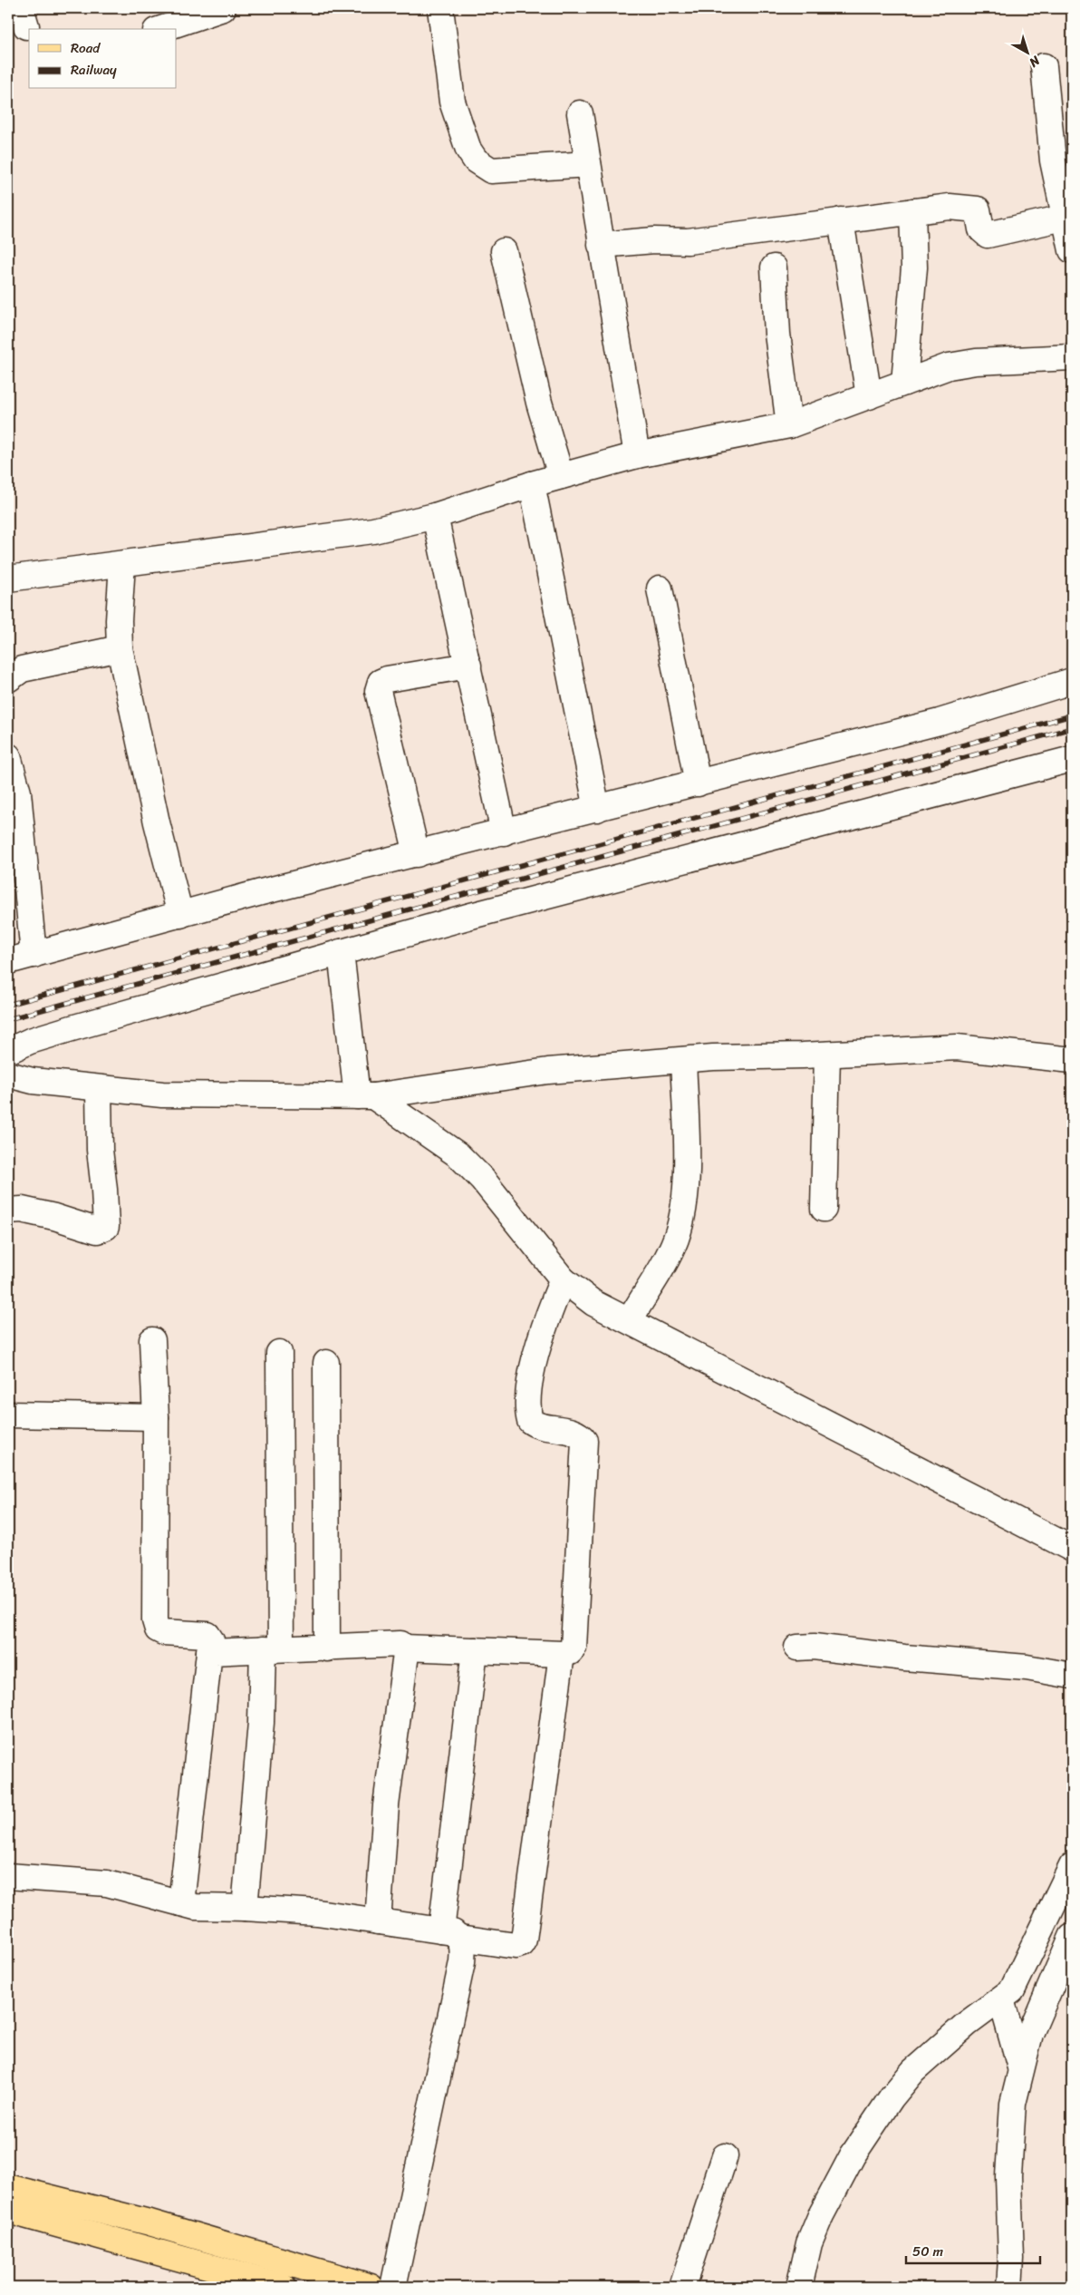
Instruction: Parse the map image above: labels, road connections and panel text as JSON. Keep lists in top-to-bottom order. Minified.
{"legend":["Road","Railway"],"scale_bar":"50 m","north":"bottom right"}
